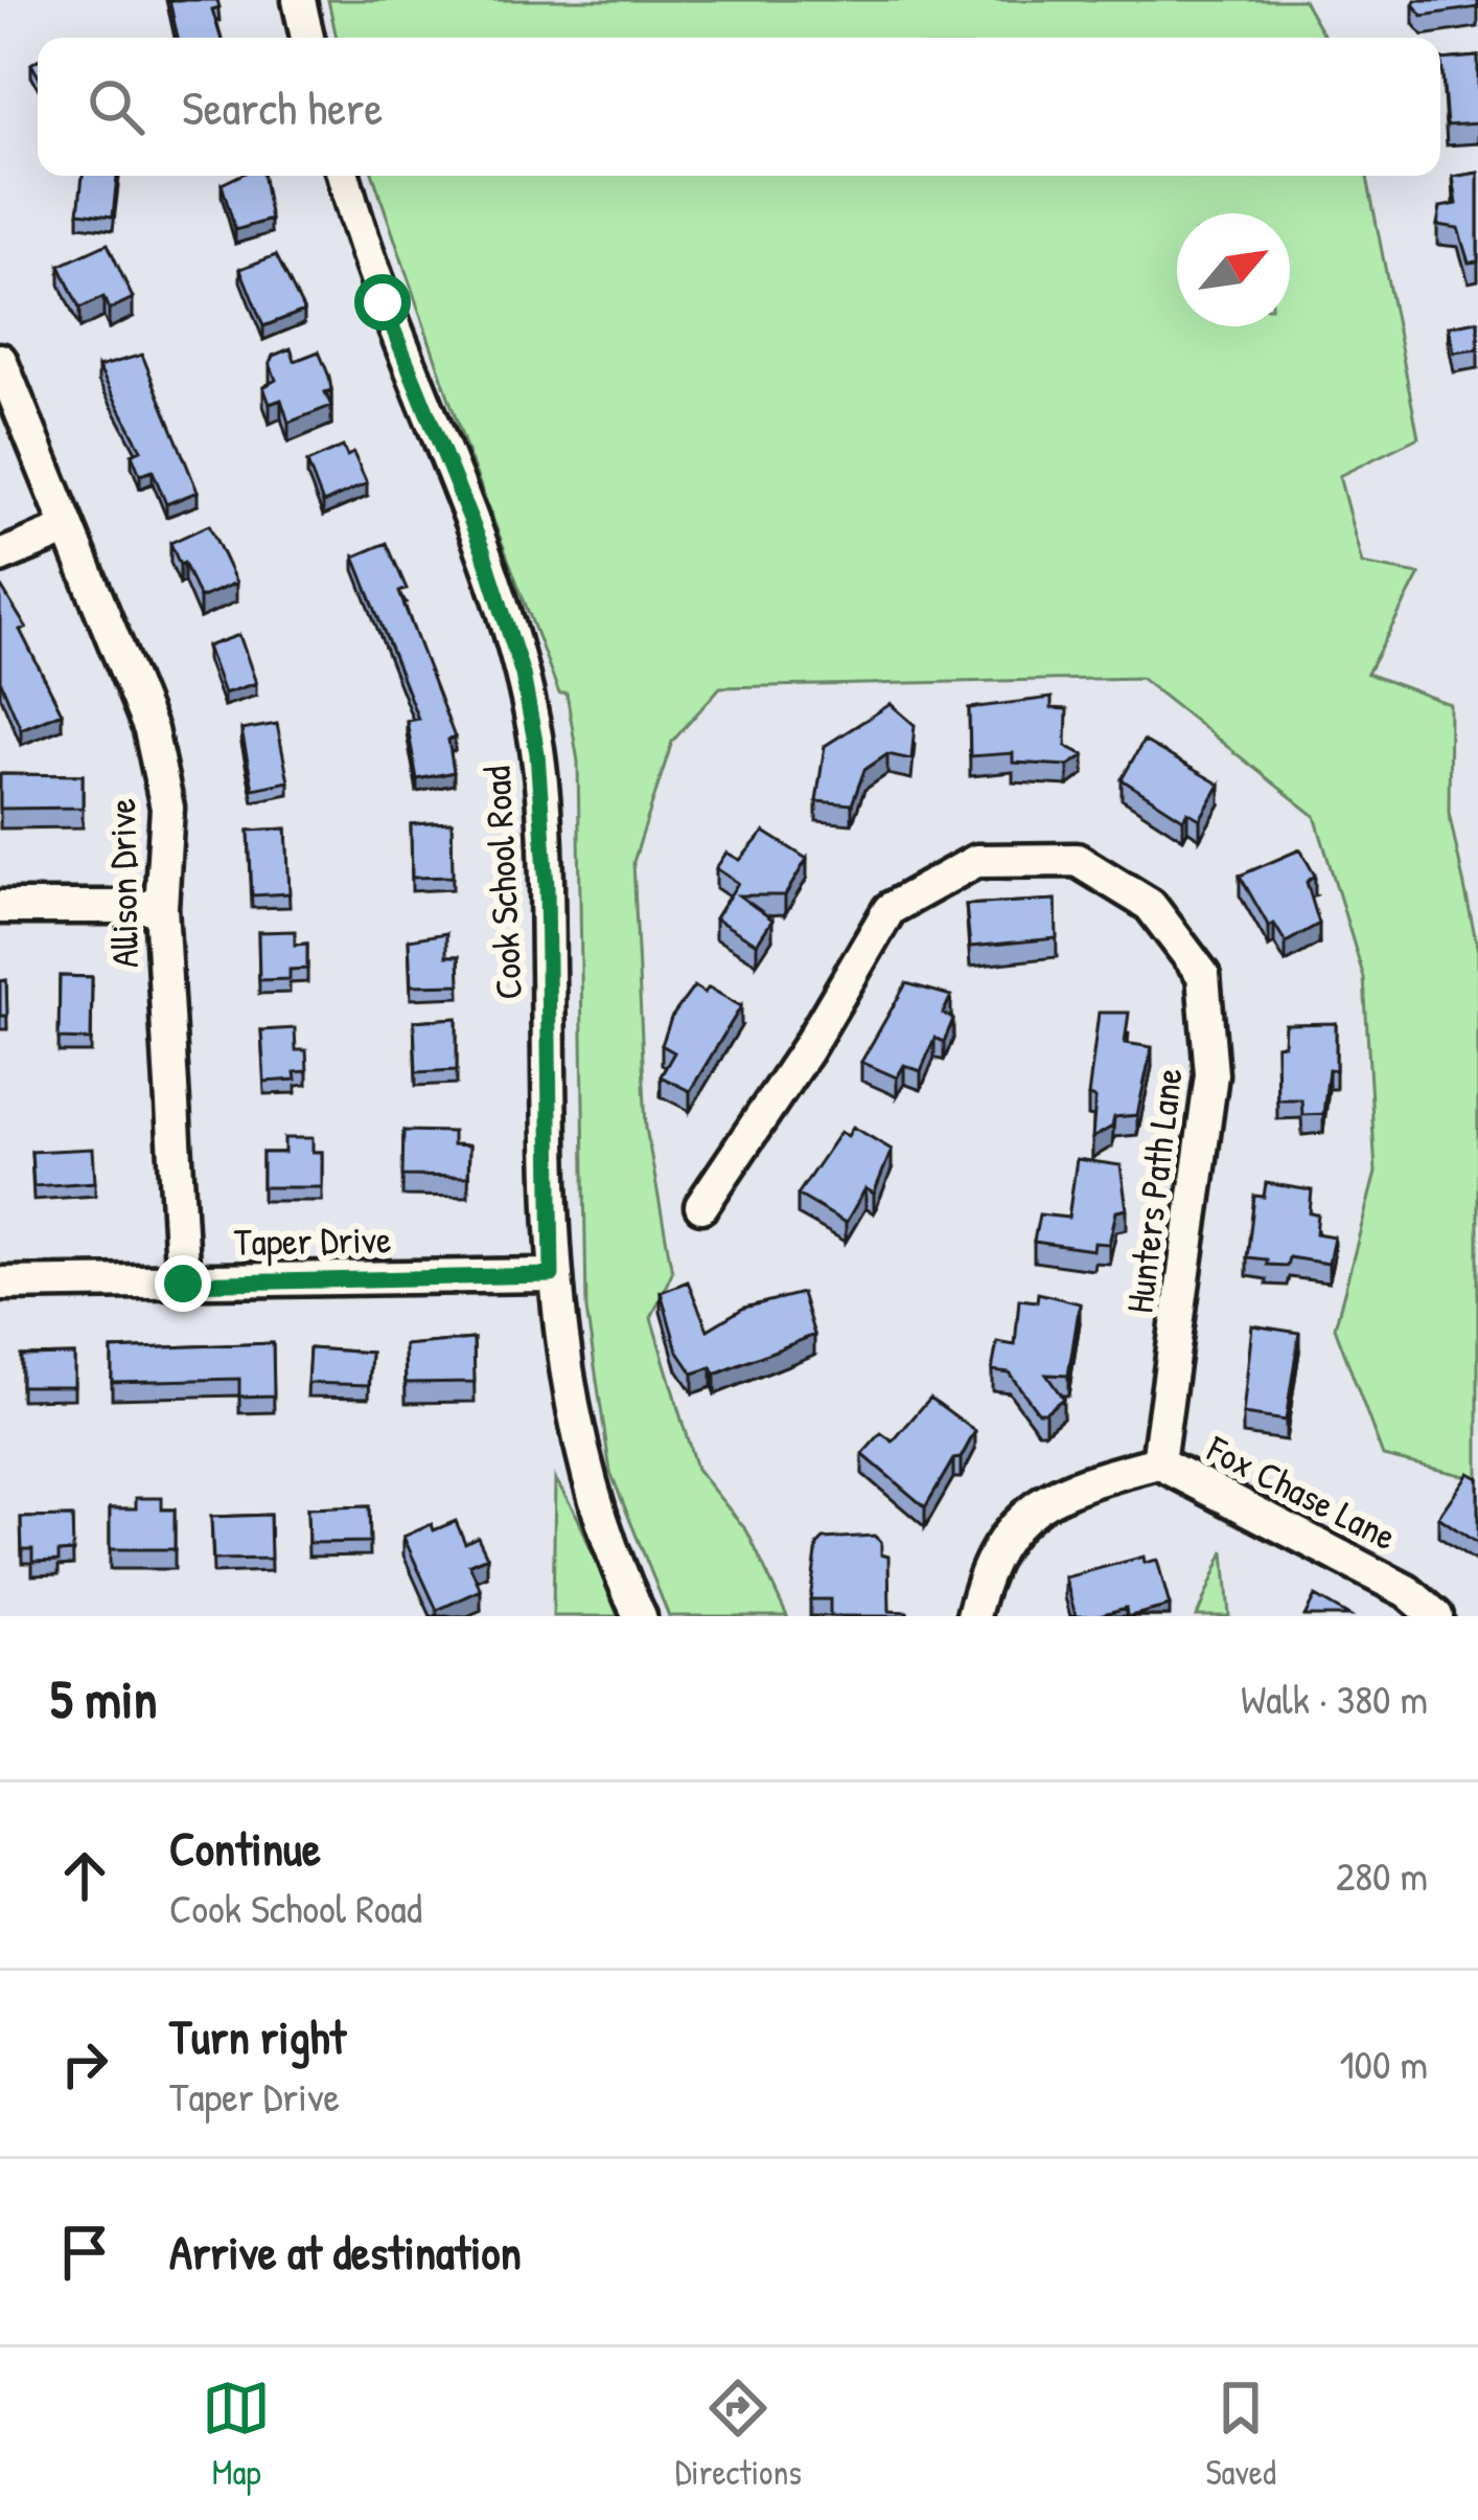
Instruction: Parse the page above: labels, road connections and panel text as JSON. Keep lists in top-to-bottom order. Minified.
{"streets":{"street":["Allison Drive","Cook School Road","Hunters Path Lane","Taper Drive","Fox Chase Lane"]},"crossings":[["Allison Drive","Taper Drive"],["Cook School Road","Taper Drive"],["Hunters Path Lane","Fox Chase Lane"]],"north":"top right","page":{"search":"Search here","heading":["5 min","Walk · 380 m"],"list":[["Continue","Cook School Road","280 m"],["Turn right","Taper Drive","100 m"],"Arrive at destination"],"nav":["Map","Directions","Saved"]}}
